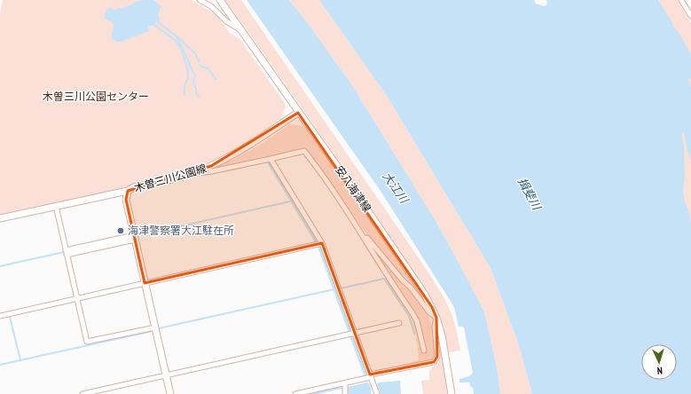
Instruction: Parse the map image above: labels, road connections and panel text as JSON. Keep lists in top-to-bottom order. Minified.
{"streets":{"main road":["木曽三川公園線","安八海津線"]},"crossings":[["木曽三川公園線","安八海津線"]],"water":["大江川","揖斐川"],"parks":["木曽三川公園センター"],"places":["海津警察署大江駐在所"],"north":"bottom"}
